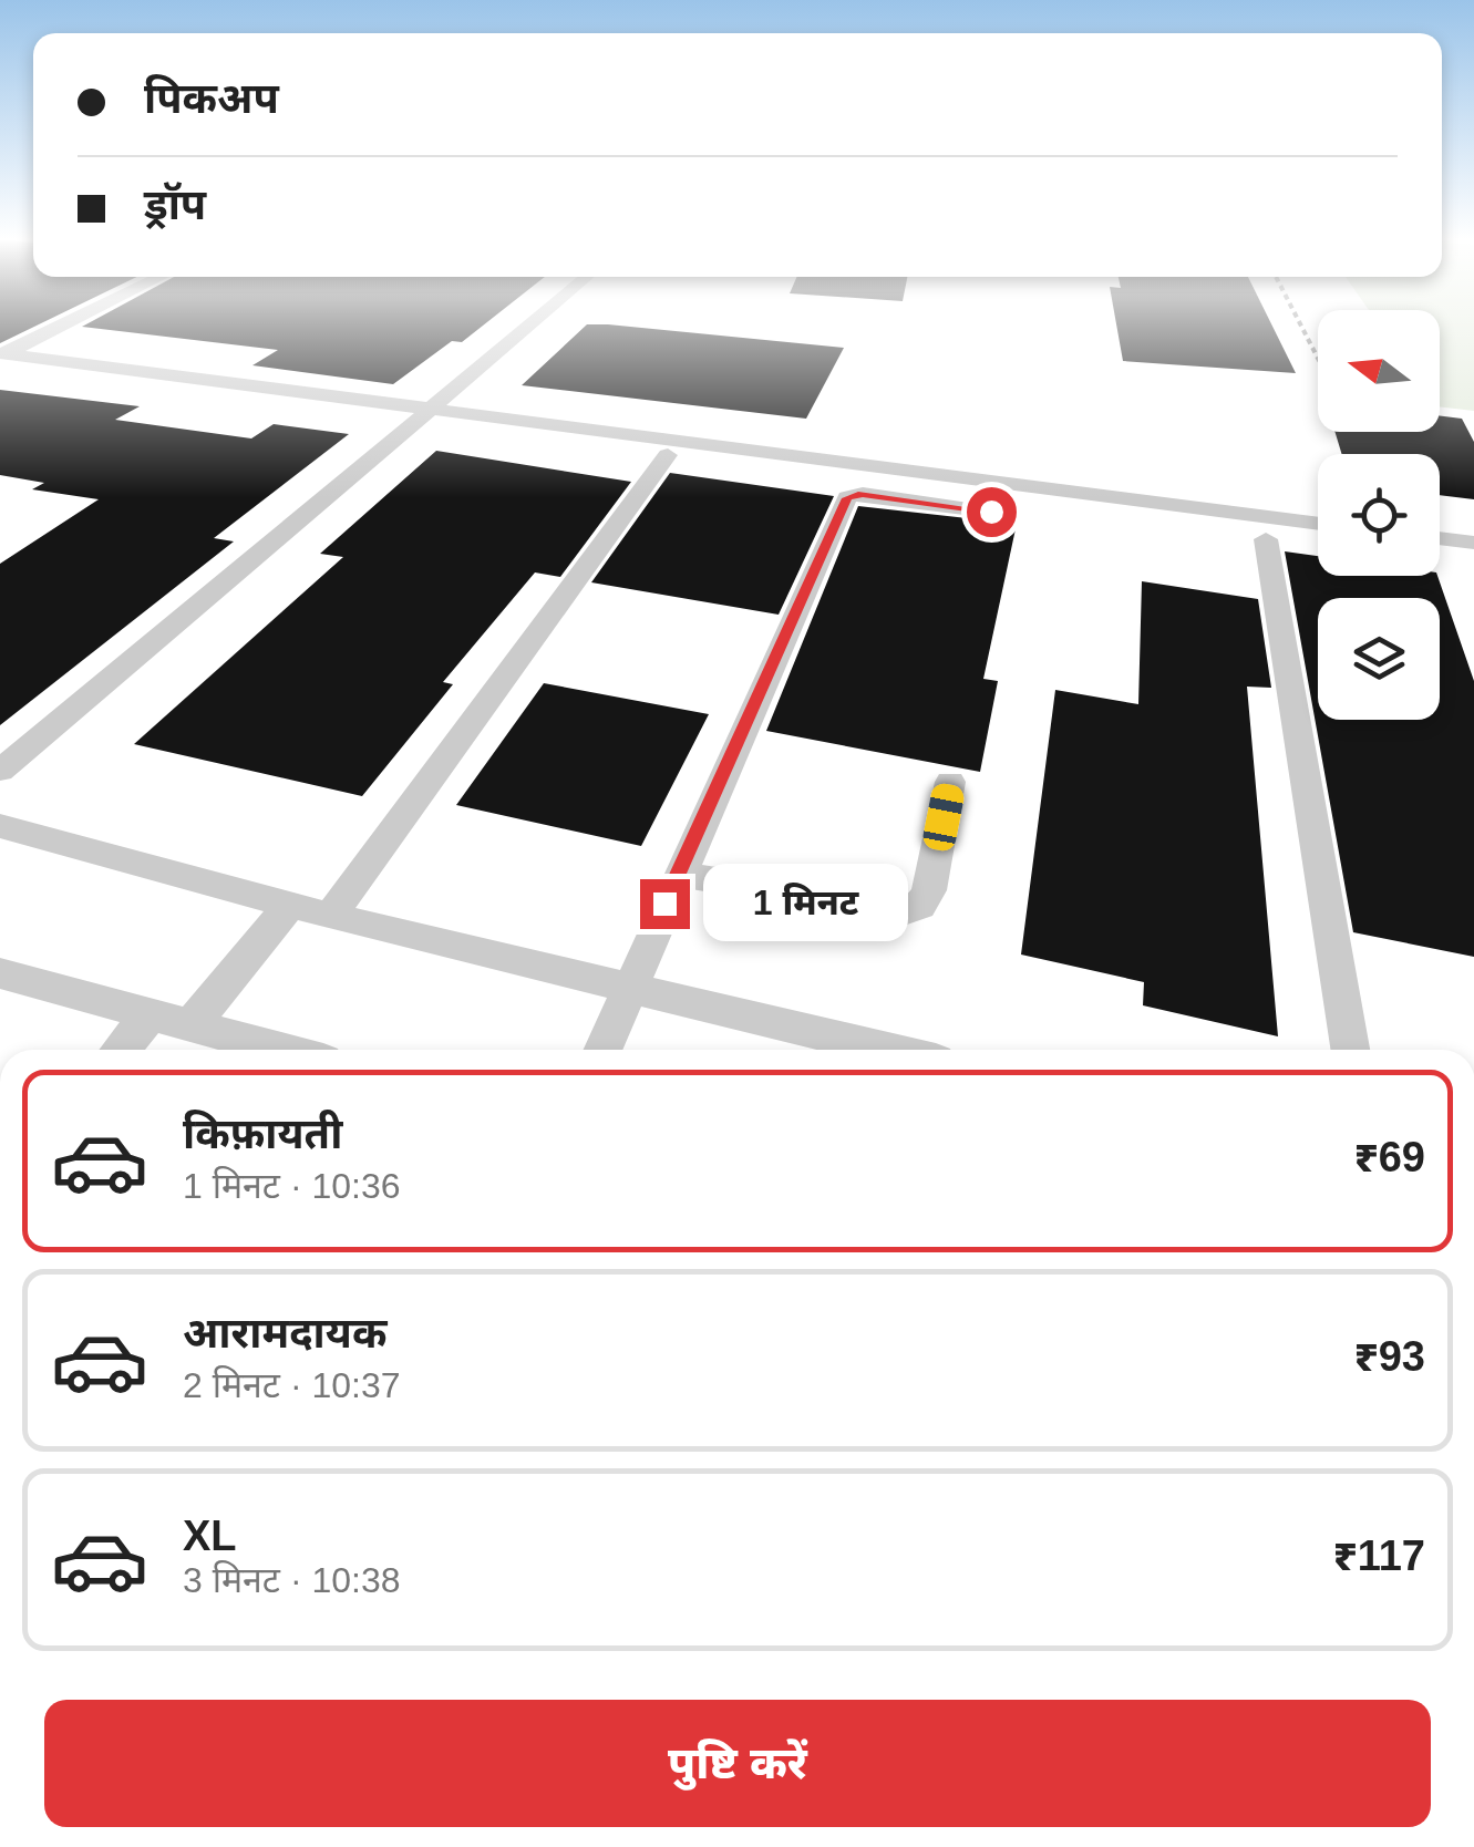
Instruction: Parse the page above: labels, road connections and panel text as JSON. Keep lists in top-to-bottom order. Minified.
{"north":"left","page":{"banner":["पिकअप","ड्रॉप"],"bubble":"1 मिनट","list":[{"name":"किफ़ायती","note":"1 मिनट · 10:36","value":"₹69"},{"name":"आरामदायक","note":"2 मिनट · 10:37","value":"₹93"},{"name":"XL","note":"3 मिनट · 10:38","value":"₹117"}],"buttons":"पुष्टि करें"}}
